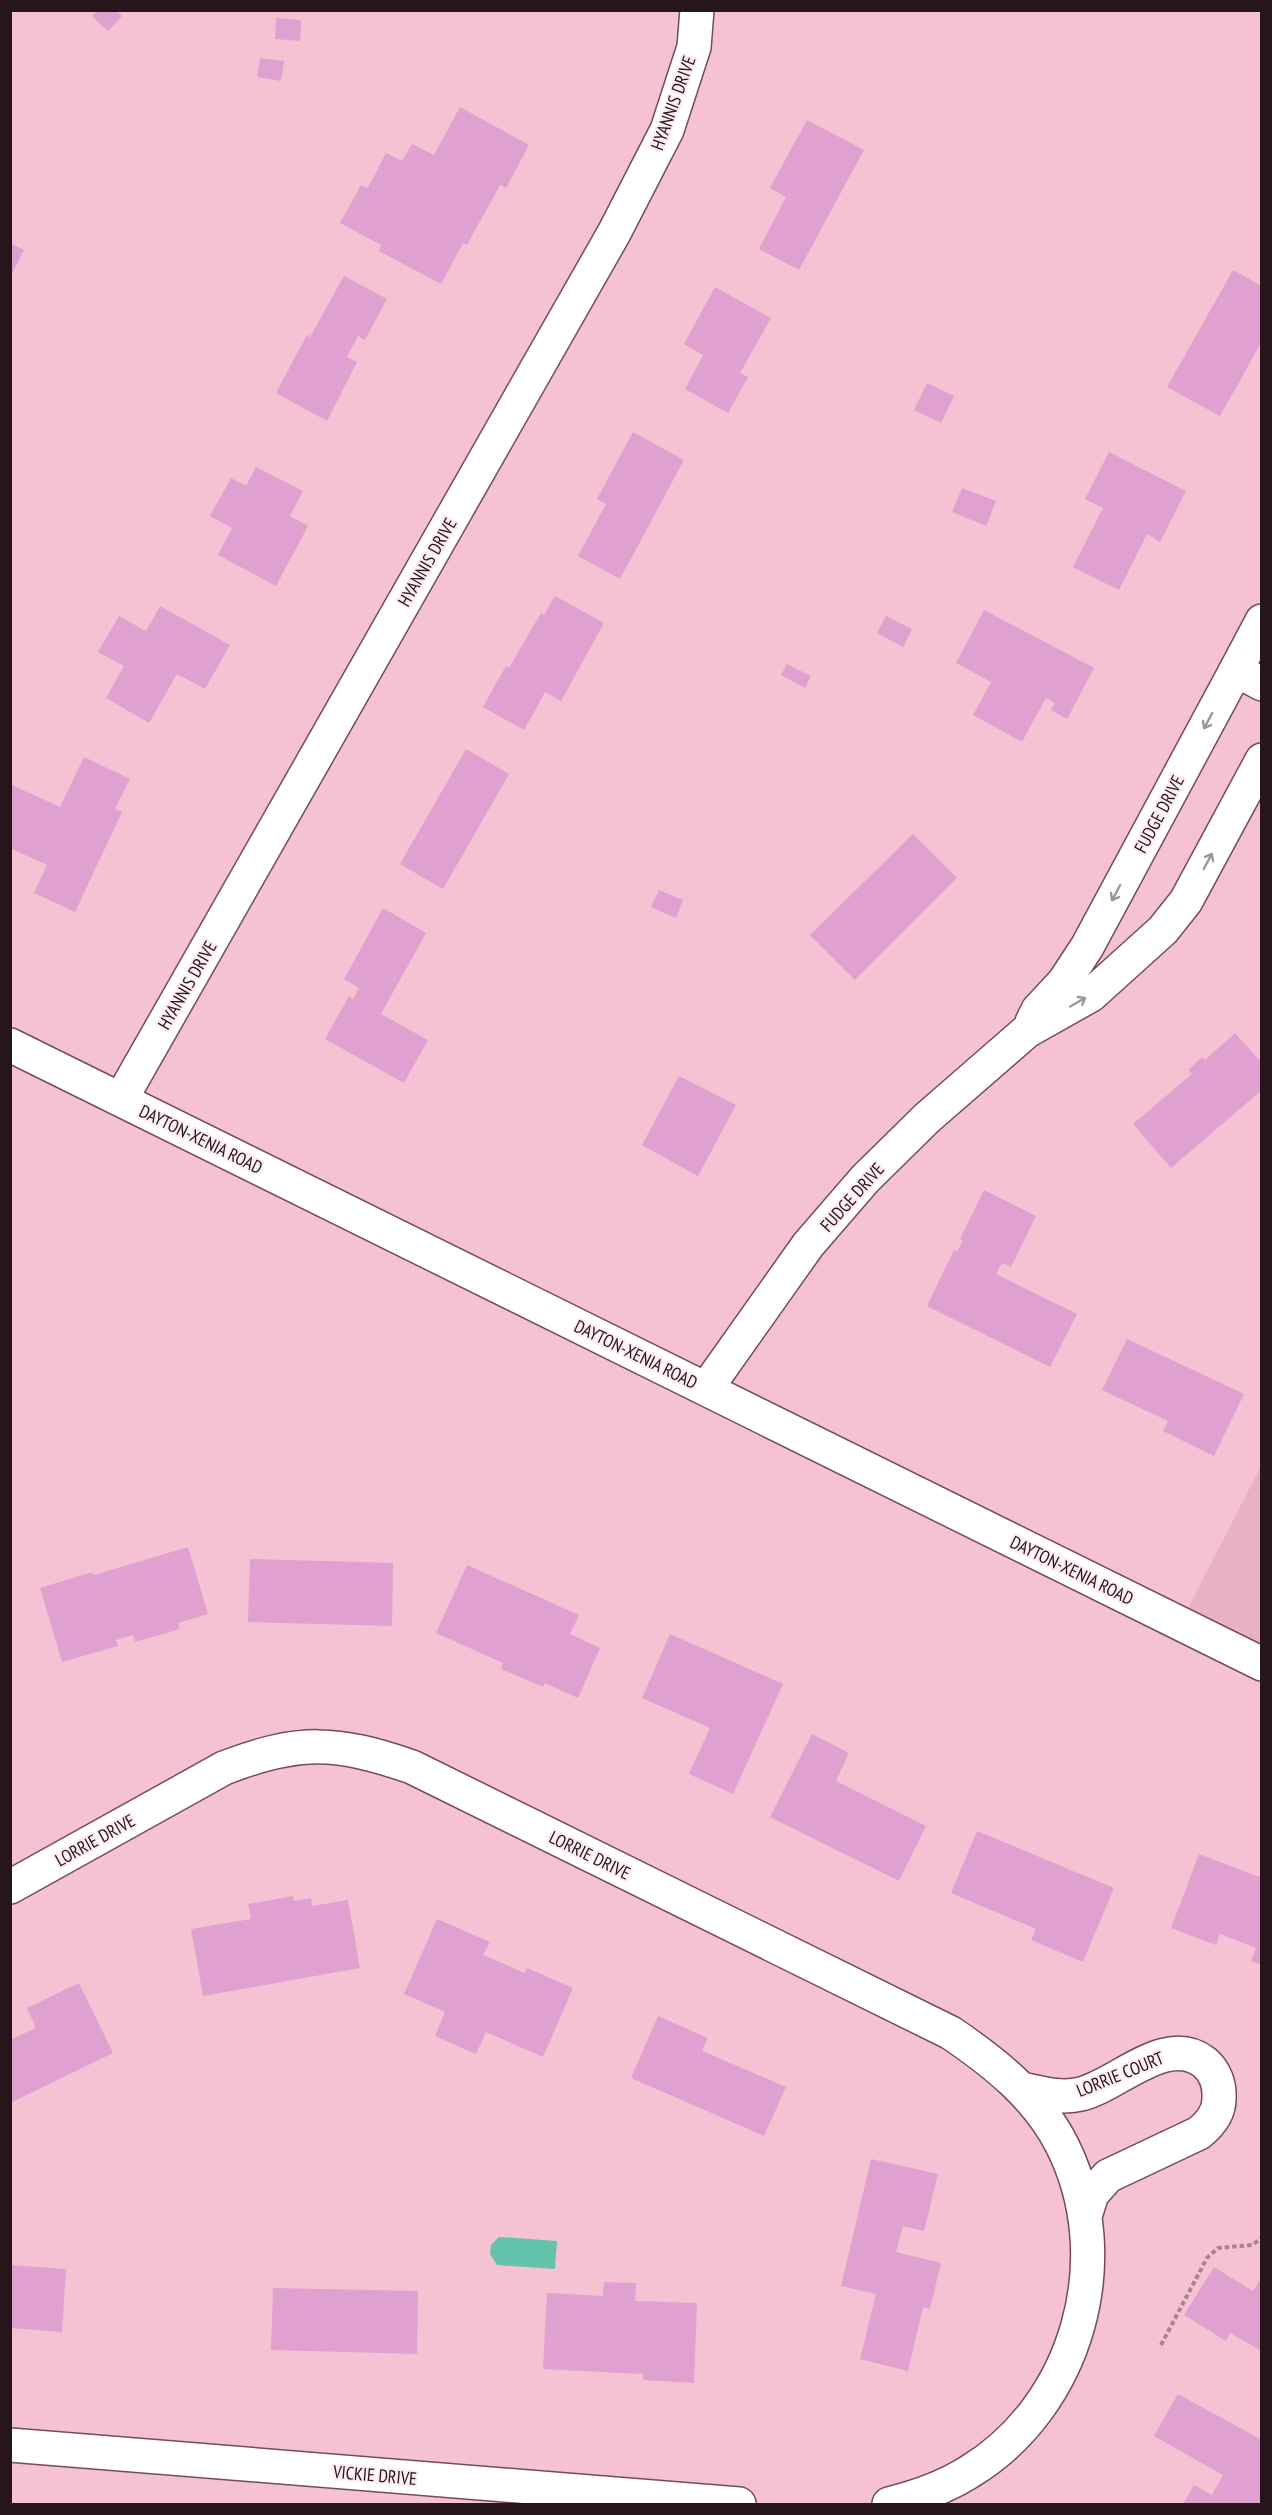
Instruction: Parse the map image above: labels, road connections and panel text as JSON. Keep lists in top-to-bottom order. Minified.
{"streets":{"street":["HYANNIS DRIVE","FUDGE DRIVE","DAYTON-XENIA ROAD","LORRIE DRIVE","LORRIE COURT","VICKIE DRIVE"]},"crossings":[["HYANNIS DRIVE","DAYTON-XENIA ROAD"],["FUDGE DRIVE","DAYTON-XENIA ROAD"],["LORRIE DRIVE","LORRIE COURT"]]}
